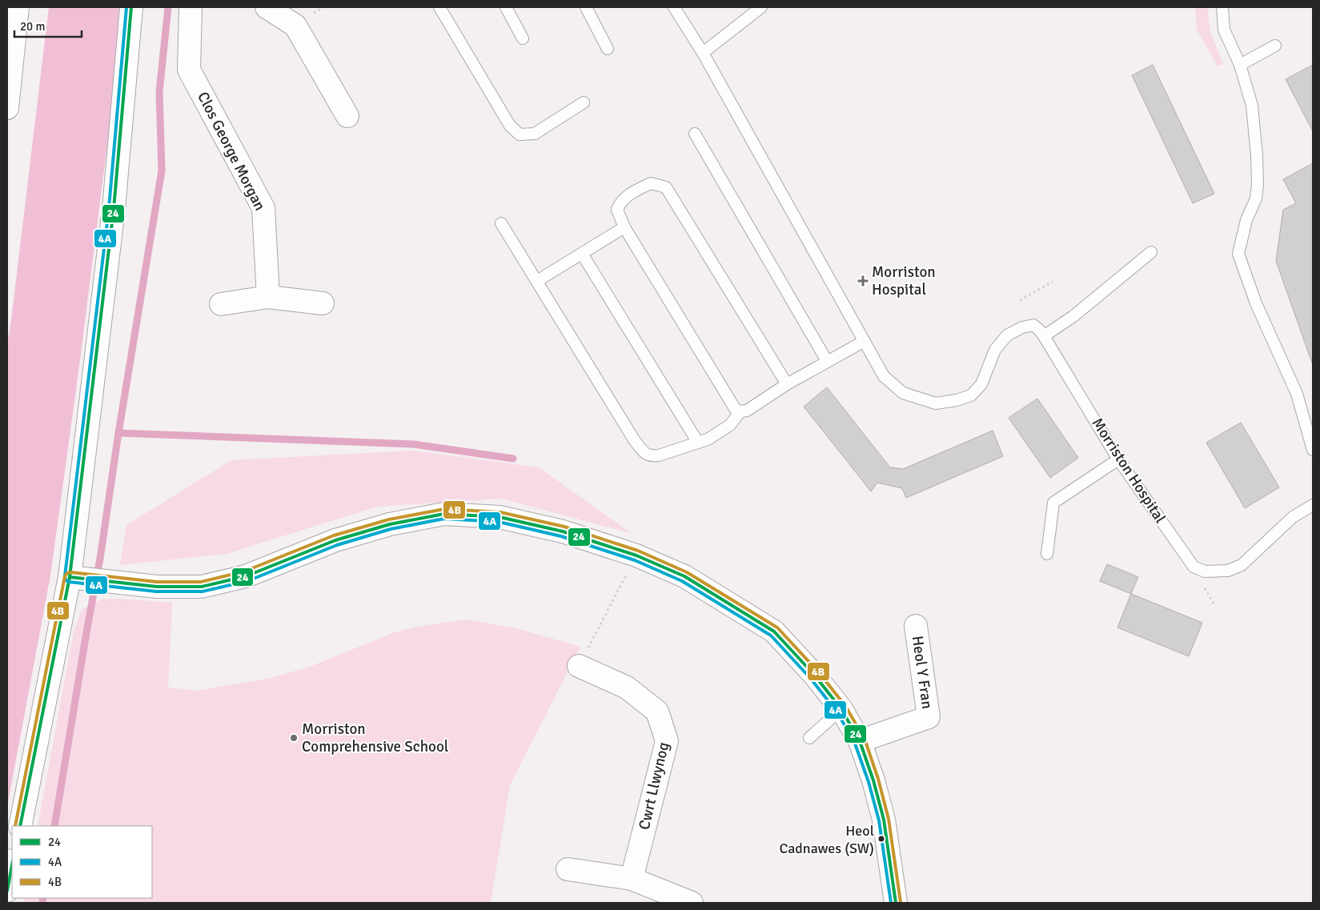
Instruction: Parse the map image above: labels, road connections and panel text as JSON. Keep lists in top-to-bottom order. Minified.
{"streets":{"main road":["Clos George Morgan","Heol Y Fran","Cwrt Llwynog"],"lane":["Morriston Hospital"]},"places":{"health":["Morriston Hospital"],"other":["Morriston Comprehensive School","Heol Cadnawes (SW)"]},"lines":["transit line 24","transit line 4A","transit line 4B"],"legend":["24","4A","4B"],"scale_bar":"20 m"}
